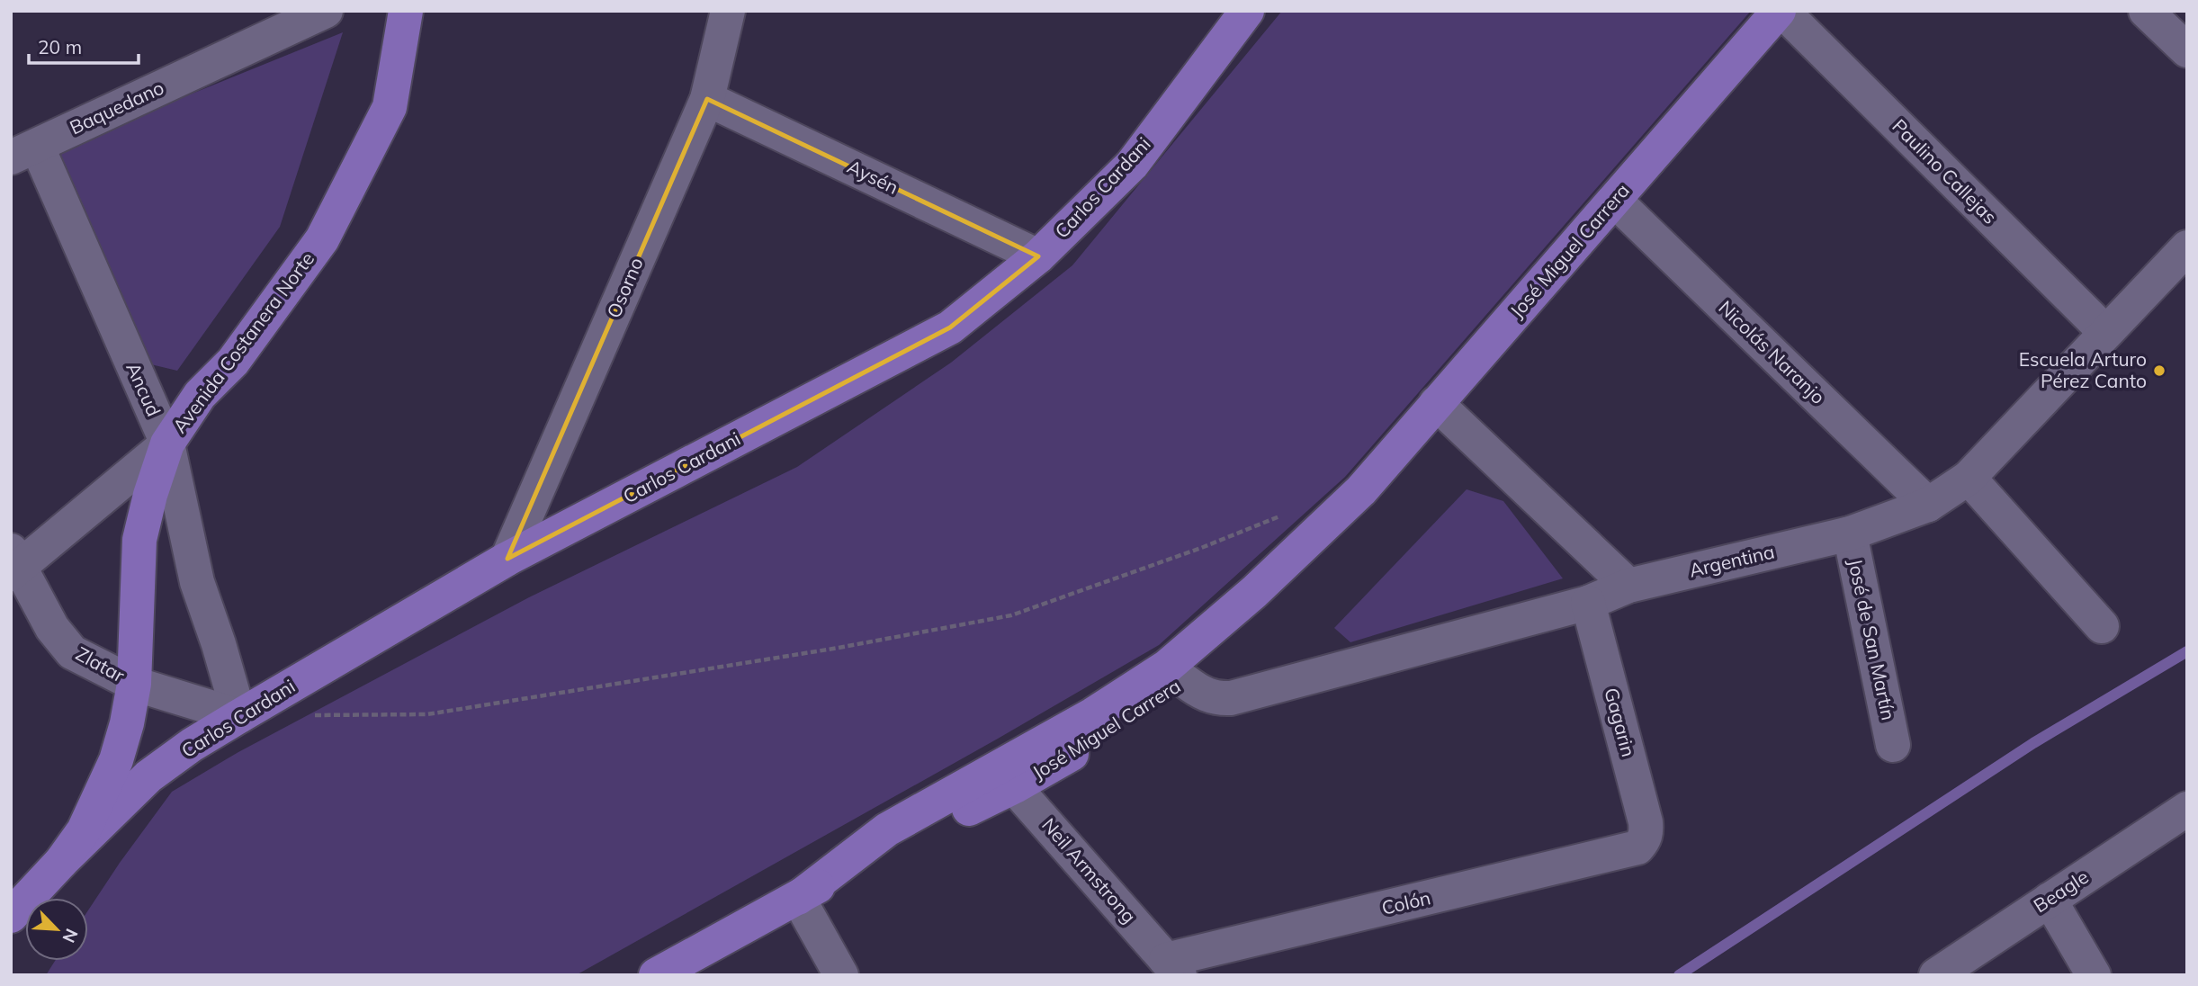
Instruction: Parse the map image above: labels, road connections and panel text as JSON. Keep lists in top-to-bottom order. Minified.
{"streets":{"main road":["Carlos Cardani","José Miguel Carrera","Avenida Costanera Norte"],"street":["Baquedano","Paulino Callejas","Aysén","Osorno","Nicolás Naranjo","Ancud","Argentina","José de San Martín","Zlatar","Gagarin","Neil Armstrong","Beagle","Colón"]},"crossings":[["Baquedano","Ancud"],["Paulino Callejas","José Miguel Carrera"],["Paulino Callejas","Argentina"],["Aysén","Carlos Cardani"],["Aysén","Osorno"],["Carlos Cardani","Osorno"],["Carlos Cardani","Avenida Costanera Norte"],["Carlos Cardani","Ancud"],["Carlos Cardani","Zlatar"],["José Miguel Carrera","Nicolás Naranjo"],["José Miguel Carrera","Argentina"],["José Miguel Carrera","Neil Armstrong"],["Avenida Costanera Norte","Ancud"],["Avenida Costanera Norte","Zlatar"],["Nicolás Naranjo","Argentina"],["Ancud","Zlatar"],["Argentina","José de San Martín"],["Argentina","Gagarin"],["Gagarin","Colón"],["Neil Armstrong","Colón"]],"places":["Escuela Arturo Pérez Canto"],"scale_bar":"20 m","north":"bottom right"}
